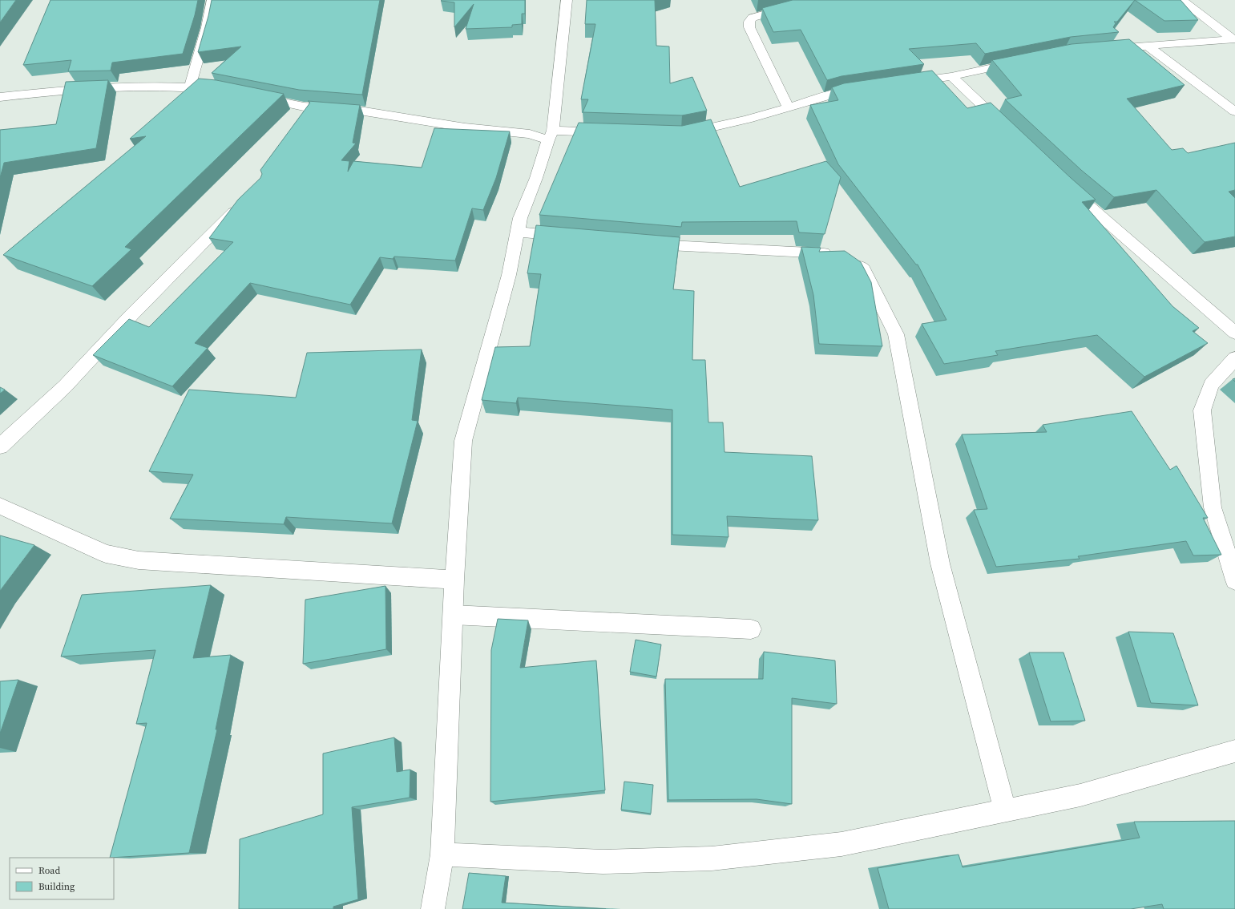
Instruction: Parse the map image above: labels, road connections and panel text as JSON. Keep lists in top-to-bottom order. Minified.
{"legend":["Road","Building"]}
